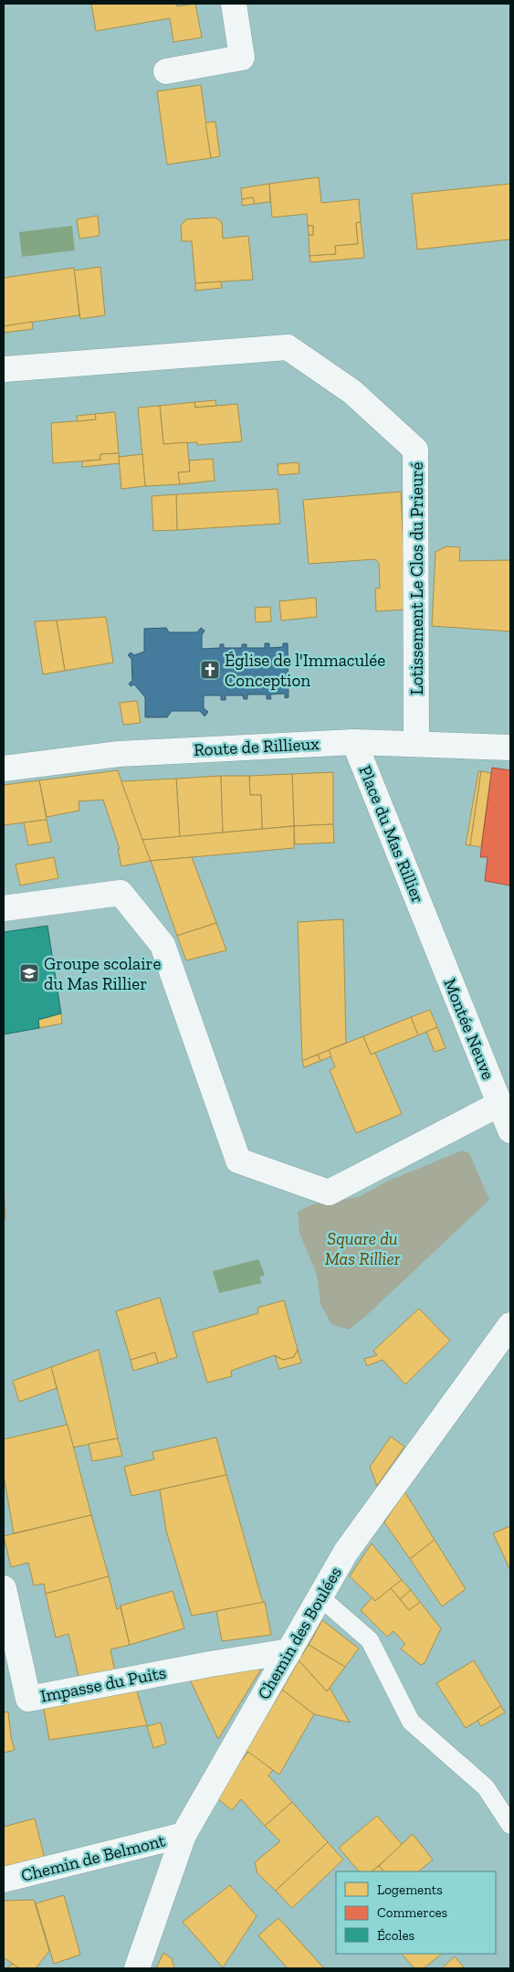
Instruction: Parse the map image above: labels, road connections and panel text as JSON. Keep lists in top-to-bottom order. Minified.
{"streets":{"street":["Lotissement Le Clos du Prieuré","Route de Rillieux","Place du Mas Rillier","Montée Neuve","Chemin des Boulées","Impasse du Puits","Chemin de Belmont"]},"crossings":[["Lotissement Le Clos du Prieuré","Route de Rillieux"],["Route de Rillieux","Place du Mas Rillier"],["Place du Mas Rillier","Montée Neuve"],["Chemin des Boulées","Impasse du Puits"],["Chemin des Boulées","Chemin de Belmont"]],"parks":["Square du Mas Rillier"],"places":{"church":["Église de l'Immaculée Conception"],"school or university":["Groupe scolaire du Mas Rillier"]},"legend":["Logements","Commerces","Écoles"]}
